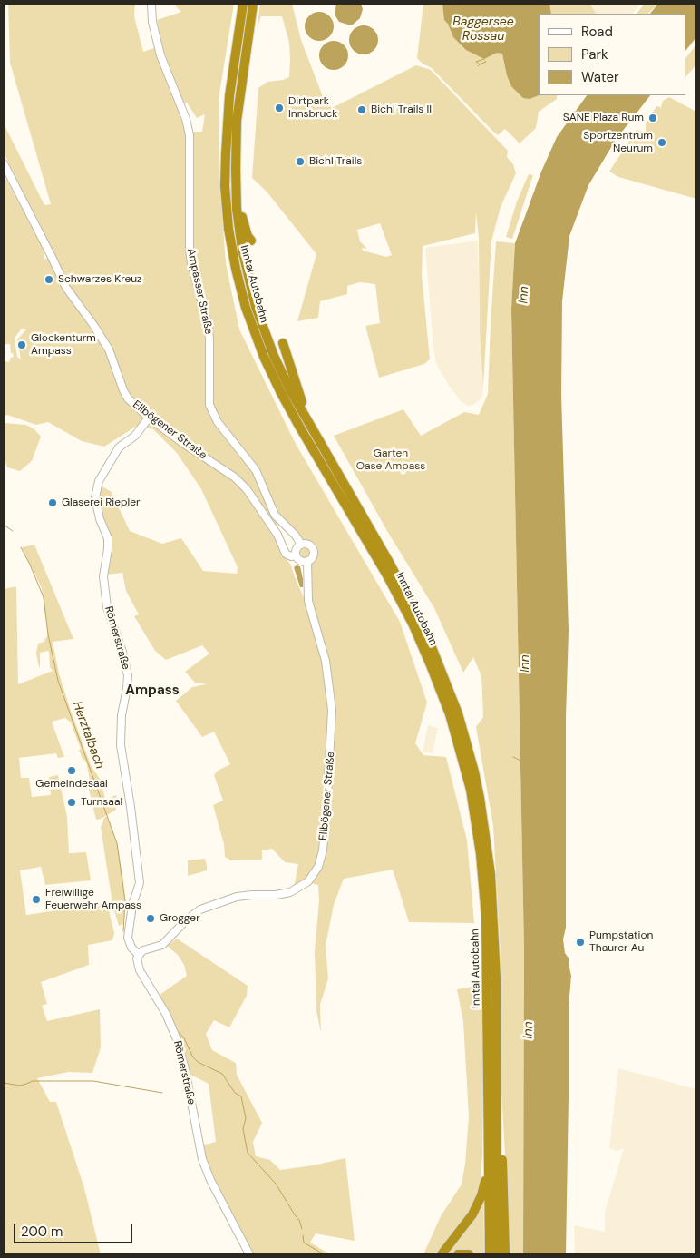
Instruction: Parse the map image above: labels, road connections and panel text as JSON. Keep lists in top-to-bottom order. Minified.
{"streets":{"highway":["Inntal Autobahn"],"main road":["Ampasser Straße","Ellbögener Straße","Römerstraße"]},"crossings":[["Ampasser Straße","Ellbögener Straße"],["Ellbögener Straße","Römerstraße"]],"districts":["Ampass"],"water":["Baggersee Rossau","Inn","Herztalbach"],"parks":["Garten Oase Ampass"],"places":["Dirtpark Innsbruck","Bichl Trails II","SANE Plaza Rum","Sportzentrum Neurum","Bichl Trails","Schwarzes Kreuz","Glockenturm Ampass","Glaserei Riepler","Gemeindesaal","Turnsaal","Freiwillige Feuerwehr Ampass","Grogger","Pumpstation Thaurer Au"],"legend":["Road","Park","Water"],"scale_bar":"200 m"}
